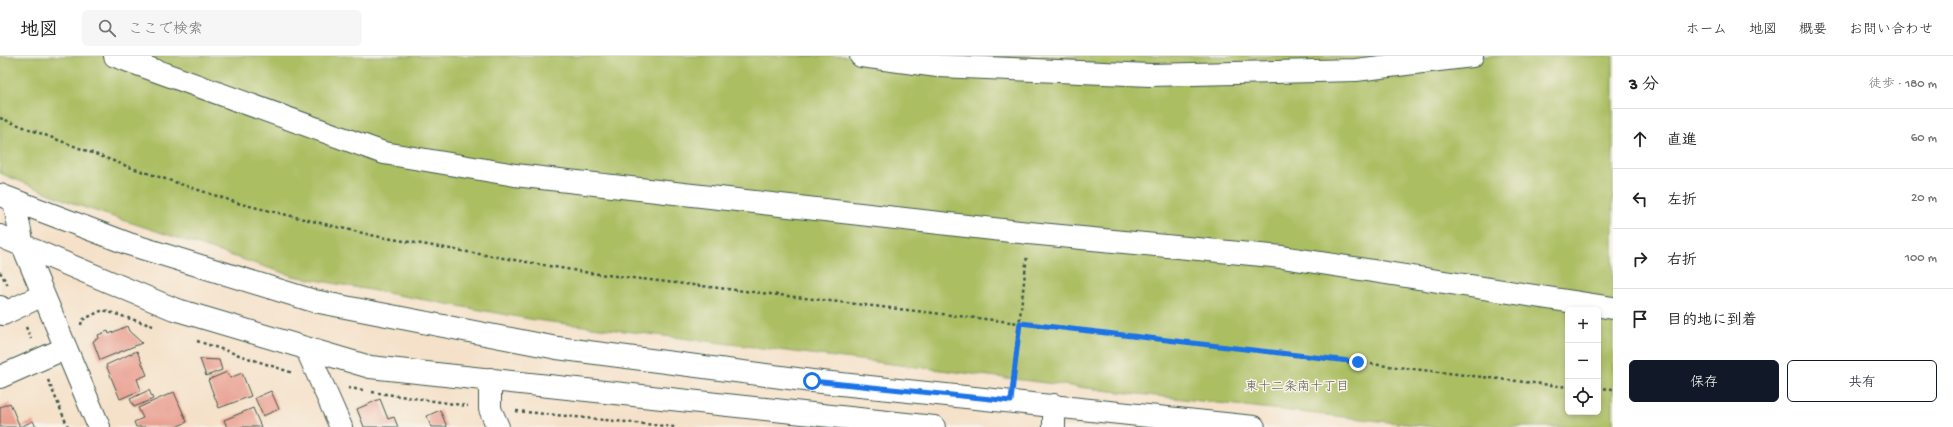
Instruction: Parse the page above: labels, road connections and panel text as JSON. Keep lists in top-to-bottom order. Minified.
{"districts":["東十二条南十丁目"],"page":{"header":"地図","search":"ここで検索","nav":["ホーム","地図","概要","お問い合わせ"],"heading":["3 分","徒歩 · 180 m"],"list":[["直進","60 m"],["左折","20 m"],["右折","100 m"],"目的地に到着"],"map_buttons":["+","−"],"buttons":["保存","共有"]}}
